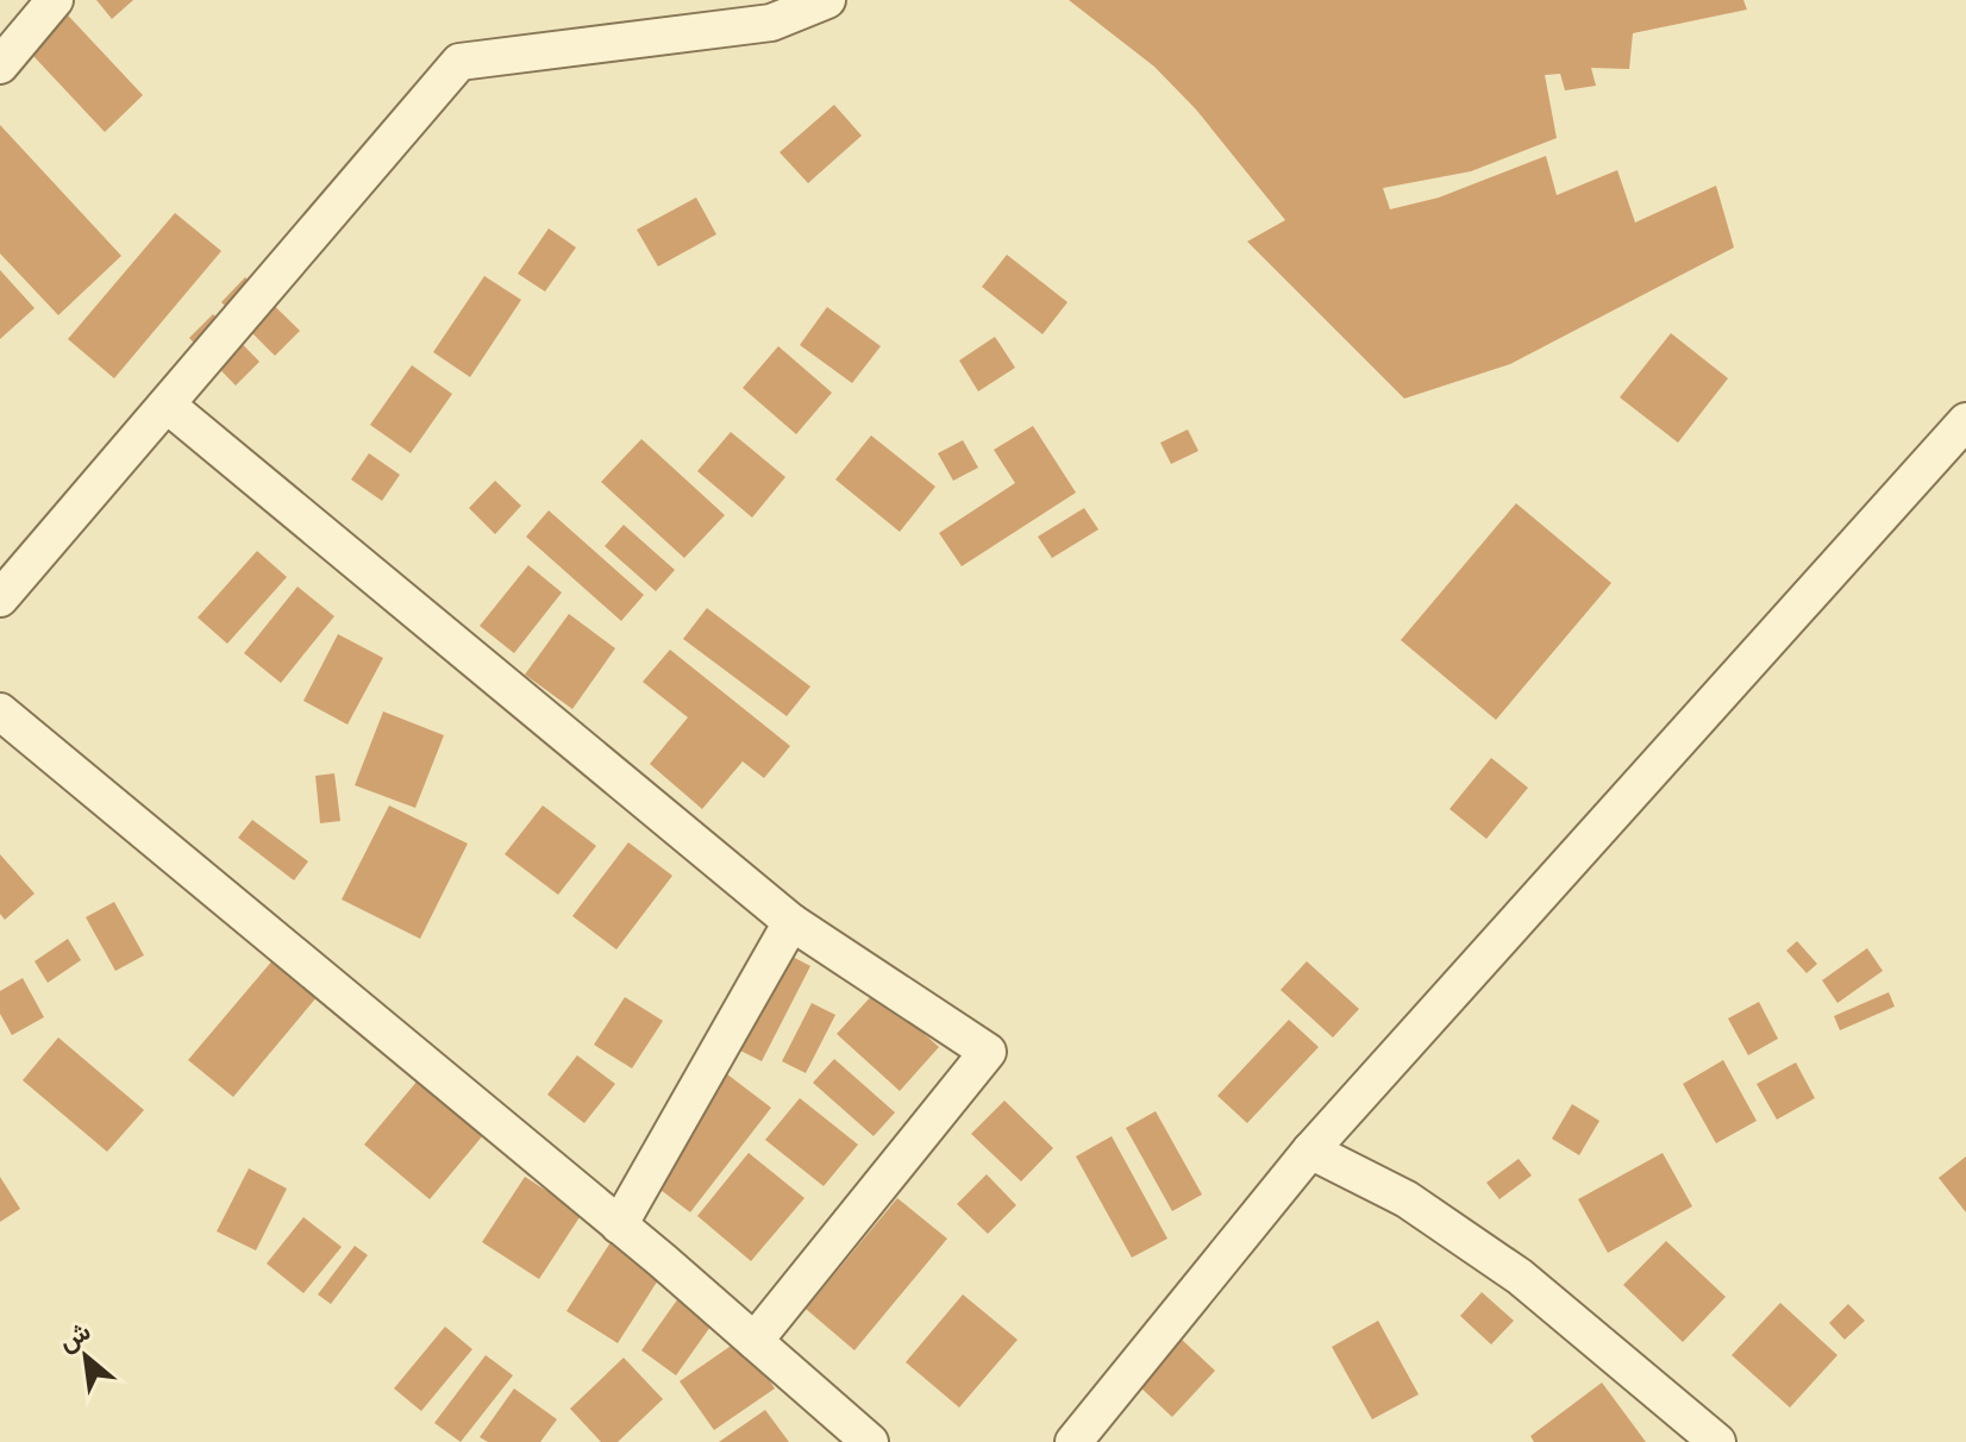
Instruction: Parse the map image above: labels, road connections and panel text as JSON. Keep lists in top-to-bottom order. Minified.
{"north":"top left"}
